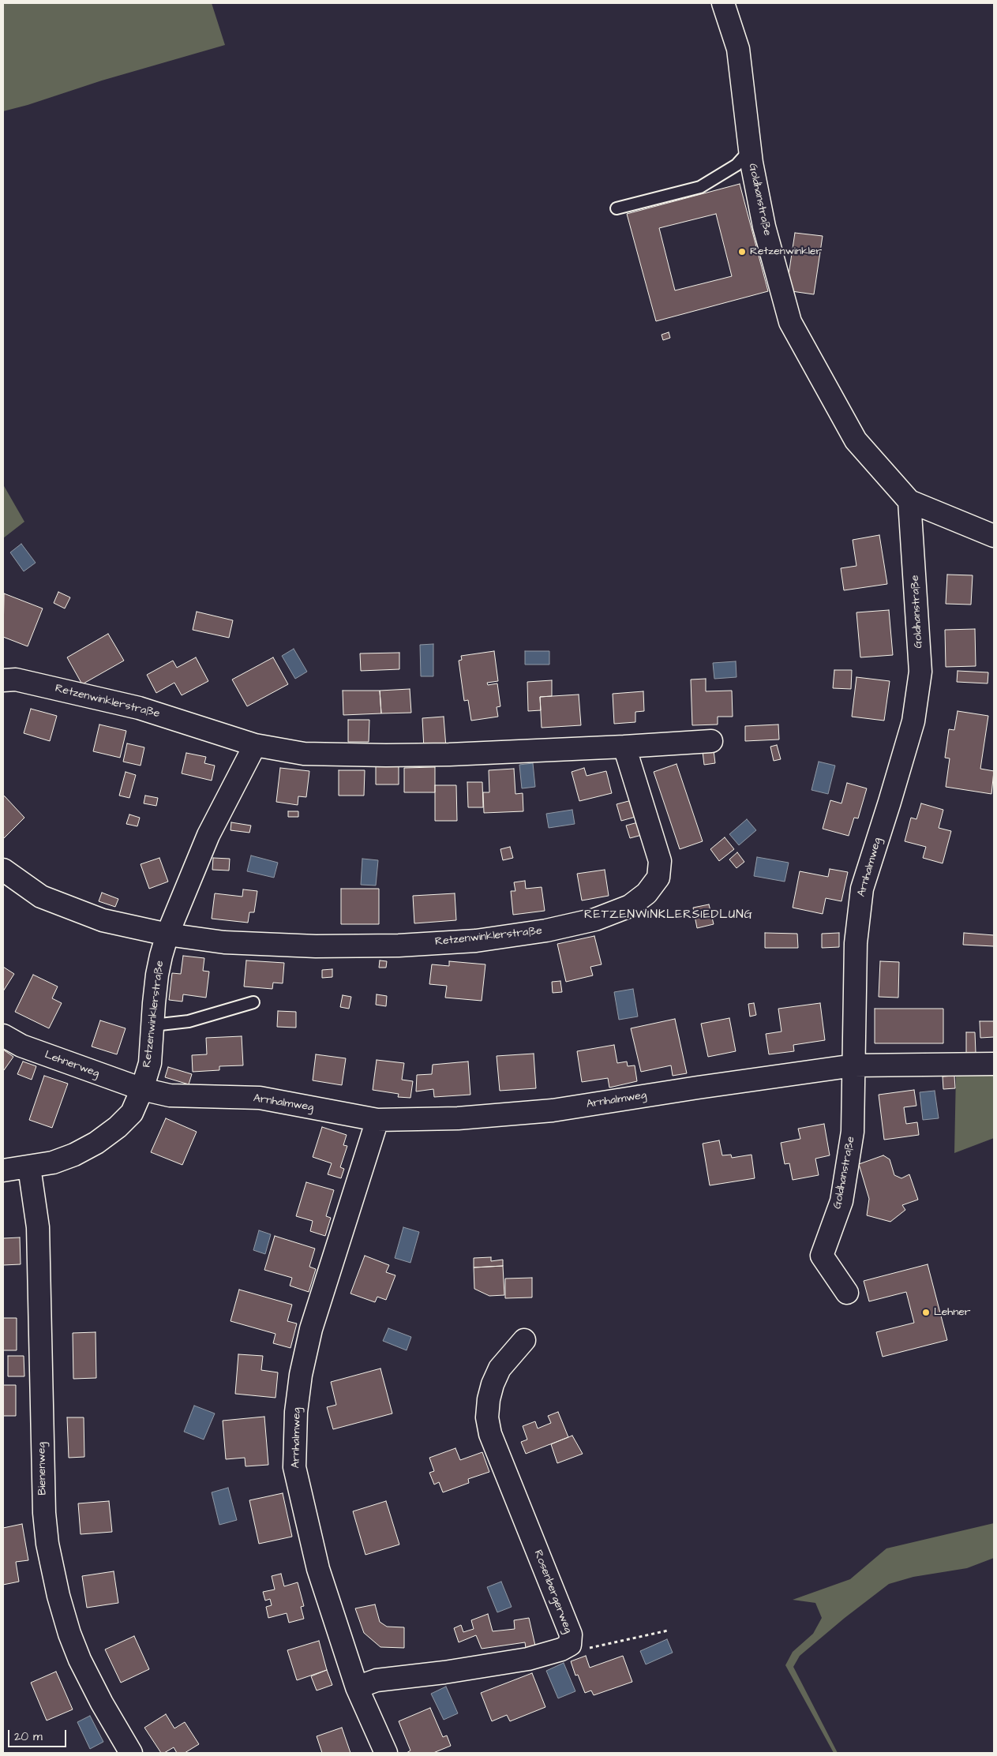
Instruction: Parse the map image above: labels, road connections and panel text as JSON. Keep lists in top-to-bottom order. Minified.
{"streets":{"street":["Goldhanstraße","Retzenwinklerstraße","Arnhalmweg","Lehnerweg","Bienenweg","Rosenbergerweg"]},"crossings":[["Goldhanstraße","Arnhalmweg"],["Retzenwinklerstraße","Arnhalmweg"],["Retzenwinklerstraße","Lehnerweg"],["Retzenwinklerstraße","Bienenweg"],["Arnhalmweg","Lehnerweg"],["Arnhalmweg","Rosenbergerweg"]],"districts":["RETZENWINKLERSIEDLUNG"],"places":["Retzenwinkler","Lehner"],"scale_bar":"20 m"}
